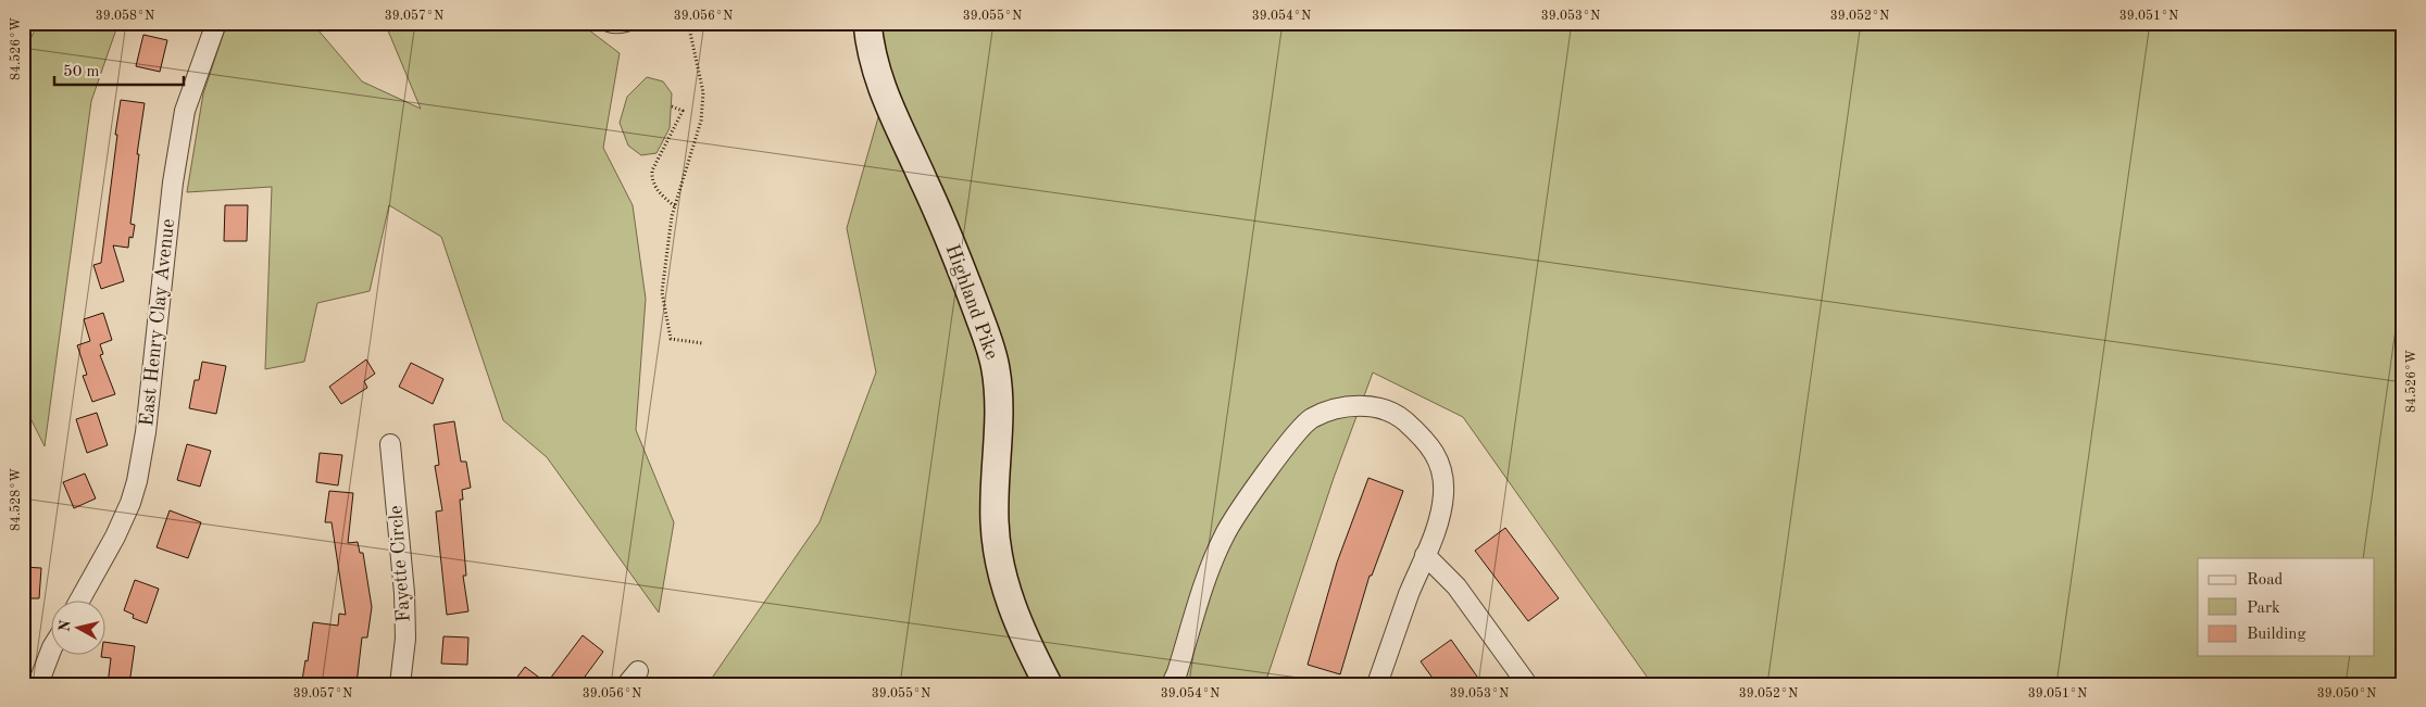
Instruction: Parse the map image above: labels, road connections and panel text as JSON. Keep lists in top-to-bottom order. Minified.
{"streets":{"street":["Highland Pike","East Henry Clay Avenue","Fayette Circle"]},"legend":["Road","Park","Building"],"scale_bar":"50 m","north":"left","coordinates":["39.058°N","39.057°N","39.056°N","39.055°N","39.054°N","39.053°N","39.052°N","39.051°N","84.526°W","84.528°W","39.050°N"]}
